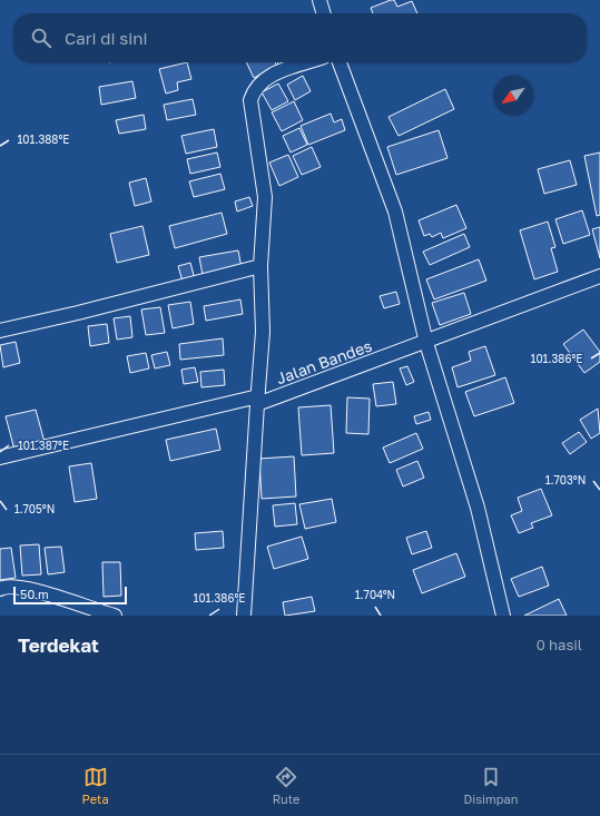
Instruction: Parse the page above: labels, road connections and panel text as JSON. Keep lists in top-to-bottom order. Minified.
{"streets":{"street":["Jalan Bandes"]},"scale_bar":"50 m","north":"bottom left","page":{"search":"Cari di sini","scale":"50 m","heading":["Terdekat","0 hasil"],"nav":["Peta","Rute","Disimpan"]},"coordinates":["101.388°E","101.386°E","101.387°E","1.703°N","1.705°N","1.704°N"]}
